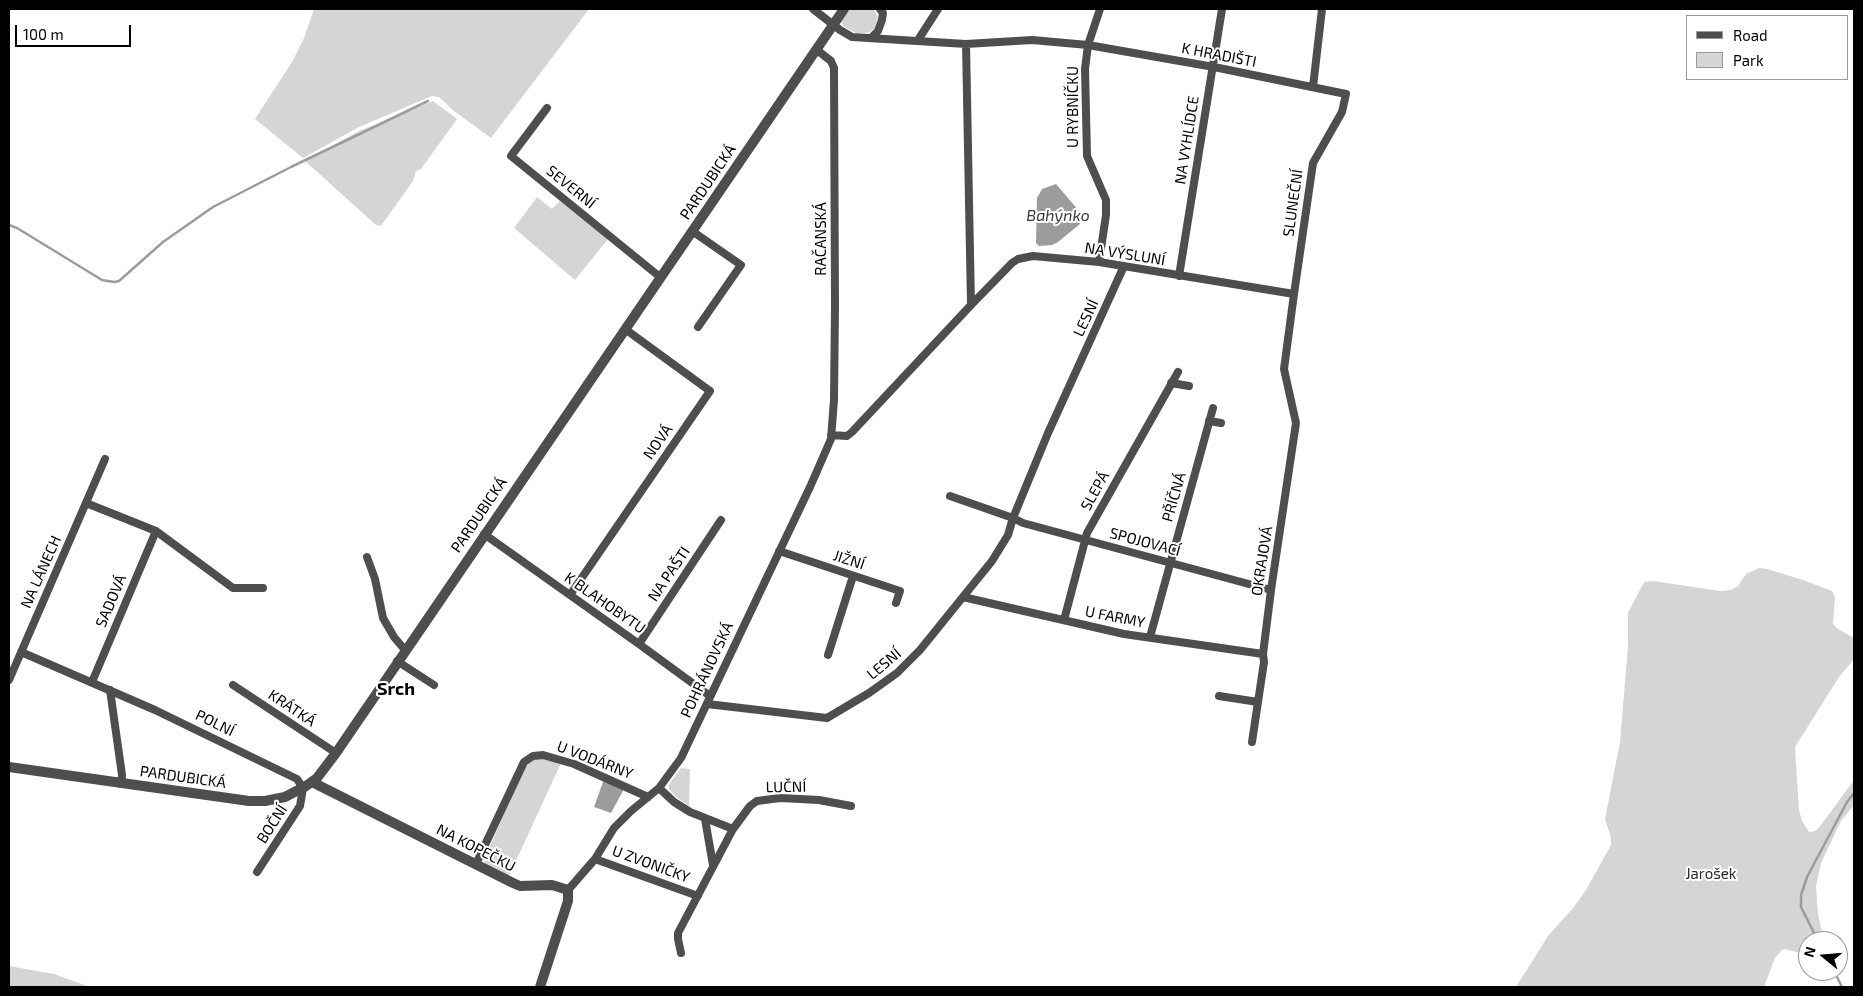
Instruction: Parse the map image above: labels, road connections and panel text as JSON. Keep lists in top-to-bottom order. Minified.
{"streets":{"street":["K HRADIŠTI","U RYBNÍČKU","NA VYHLÍDCE","PARDUBICKÁ","SEVERNÍ","SLUNEČNÍ","RAČANSKÁ","NA VÝSLUNÍ","LESNÍ","NOVÁ","SLEPÁ","PŘÍČNÁ","SPOJOVACÍ","JIŽNÍ","OKRAJOVÁ","NA LÁNECH","NA PAŠTI","SADOVÁ","K BLAHOBYTU","U FARMY","POHRÁNOVSKÁ","KRÁTKÁ","POLNÍ","U VODÁRNY","LUČNÍ","BOČNÍ","NA KOPEČKU","U ZVONIČKY"]},"crossings":[["K HRADIŠTI","U RYBNÍČKU"],["K HRADIŠTI","NA VYHLÍDCE"],["K HRADIŠTI","SLUNEČNÍ"],["U RYBNÍČKU","NA VÝSLUNÍ"],["NA VYHLÍDCE","NA VÝSLUNÍ"],["PARDUBICKÁ","SEVERNÍ"],["PARDUBICKÁ","RAČANSKÁ"],["PARDUBICKÁ","NOVÁ"],["PARDUBICKÁ","K BLAHOBYTU"],["PARDUBICKÁ","KRÁTKÁ"],["PARDUBICKÁ","POLNÍ"],["PARDUBICKÁ","BOČNÍ"],["PARDUBICKÁ","NA KOPEČKU"],["SLUNEČNÍ","NA VÝSLUNÍ"],["SLUNEČNÍ","OKRAJOVÁ"],["RAČANSKÁ","NA VÝSLUNÍ"],["RAČANSKÁ","POHRÁNOVSKÁ"],["NA VÝSLUNÍ","LESNÍ"],["NA VÝSLUNÍ","POHRÁNOVSKÁ"],["LESNÍ","SPOJOVACÍ"],["LESNÍ","K BLAHOBYTU"],["LESNÍ","U FARMY"],["LESNÍ","POHRÁNOVSKÁ"],["NOVÁ","K BLAHOBYTU"],["SLEPÁ","SPOJOVACÍ"],["SLEPÁ","U FARMY"],["PŘÍČNÁ","SPOJOVACÍ"],["PŘÍČNÁ","U FARMY"],["SPOJOVACÍ","OKRAJOVÁ"],["JIŽNÍ","POHRÁNOVSKÁ"],["OKRAJOVÁ","U FARMY"],["NA LÁNECH","POLNÍ"],["NA PAŠTI","K BLAHOBYTU"],["SADOVÁ","POLNÍ"],["K BLAHOBYTU","POHRÁNOVSKÁ"],["POHRÁNOVSKÁ","U VODÁRNY"],["POHRÁNOVSKÁ","NA KOPEČKU"],["POHRÁNOVSKÁ","U ZVONIČKY"],["POLNÍ","BOČNÍ"],["U VODÁRNY","NA KOPEČKU"],["LUČNÍ","U ZVONIČKY"]],"districts":["Srch"],"water":["Bahýnko"],"parks":["Jarošek"],"legend":["Road","Park"],"scale_bar":"100 m","north":"left"}
